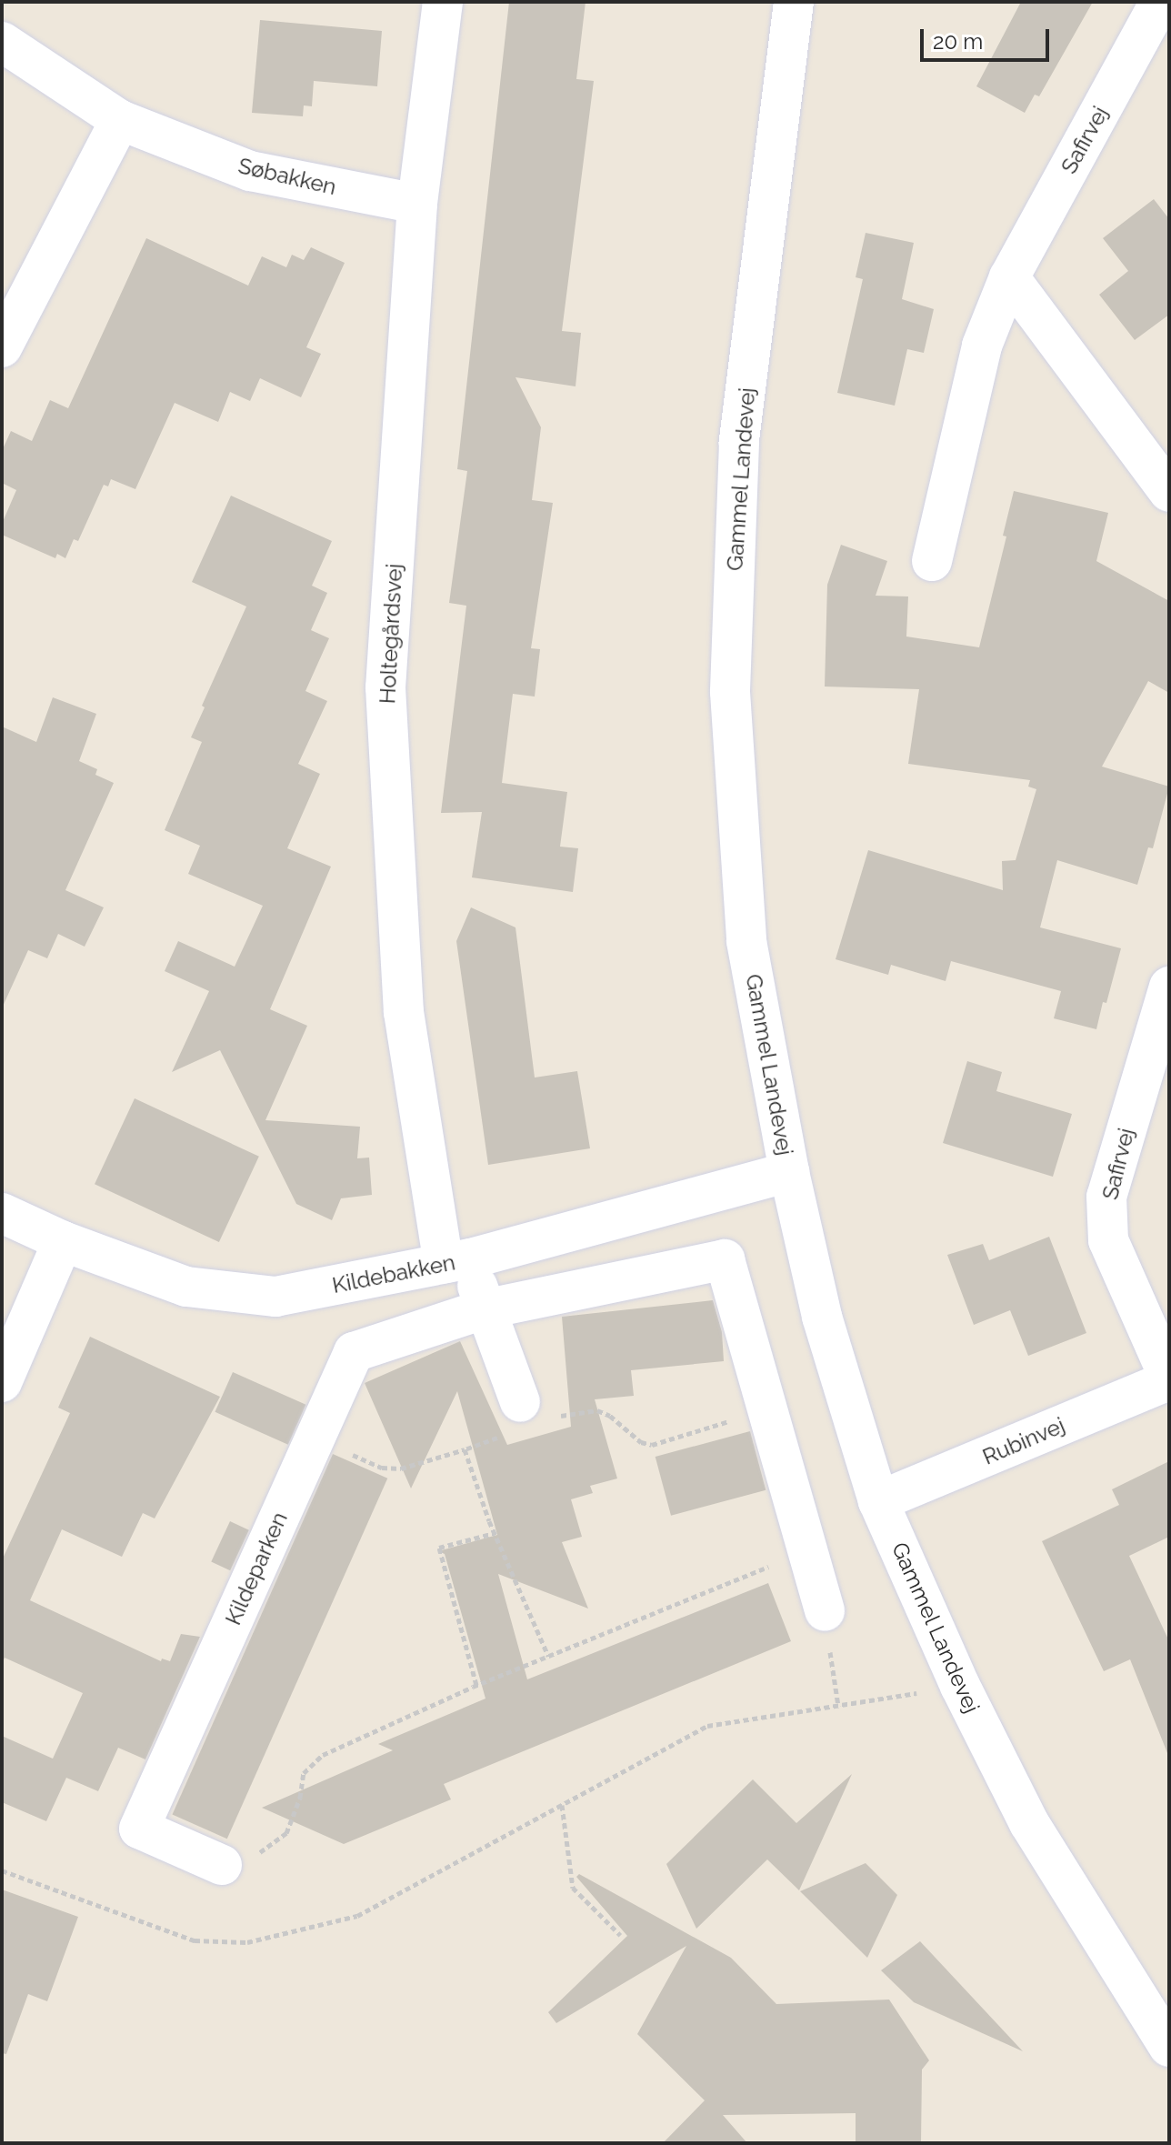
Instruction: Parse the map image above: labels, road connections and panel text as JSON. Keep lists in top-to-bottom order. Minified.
{"streets":{"street":["Safirvej","Søbakken","Gammel Landevej","Holtegårdsvej","Kildebakken","Rubinvej","Kildeparken"]},"crossings":[["Safirvej","Rubinvej"],["Søbakken","Holtegårdsvej"],["Gammel Landevej","Kildebakken"],["Gammel Landevej","Rubinvej"],["Holtegårdsvej","Kildebakken"]],"scale_bar":"20 m"}
